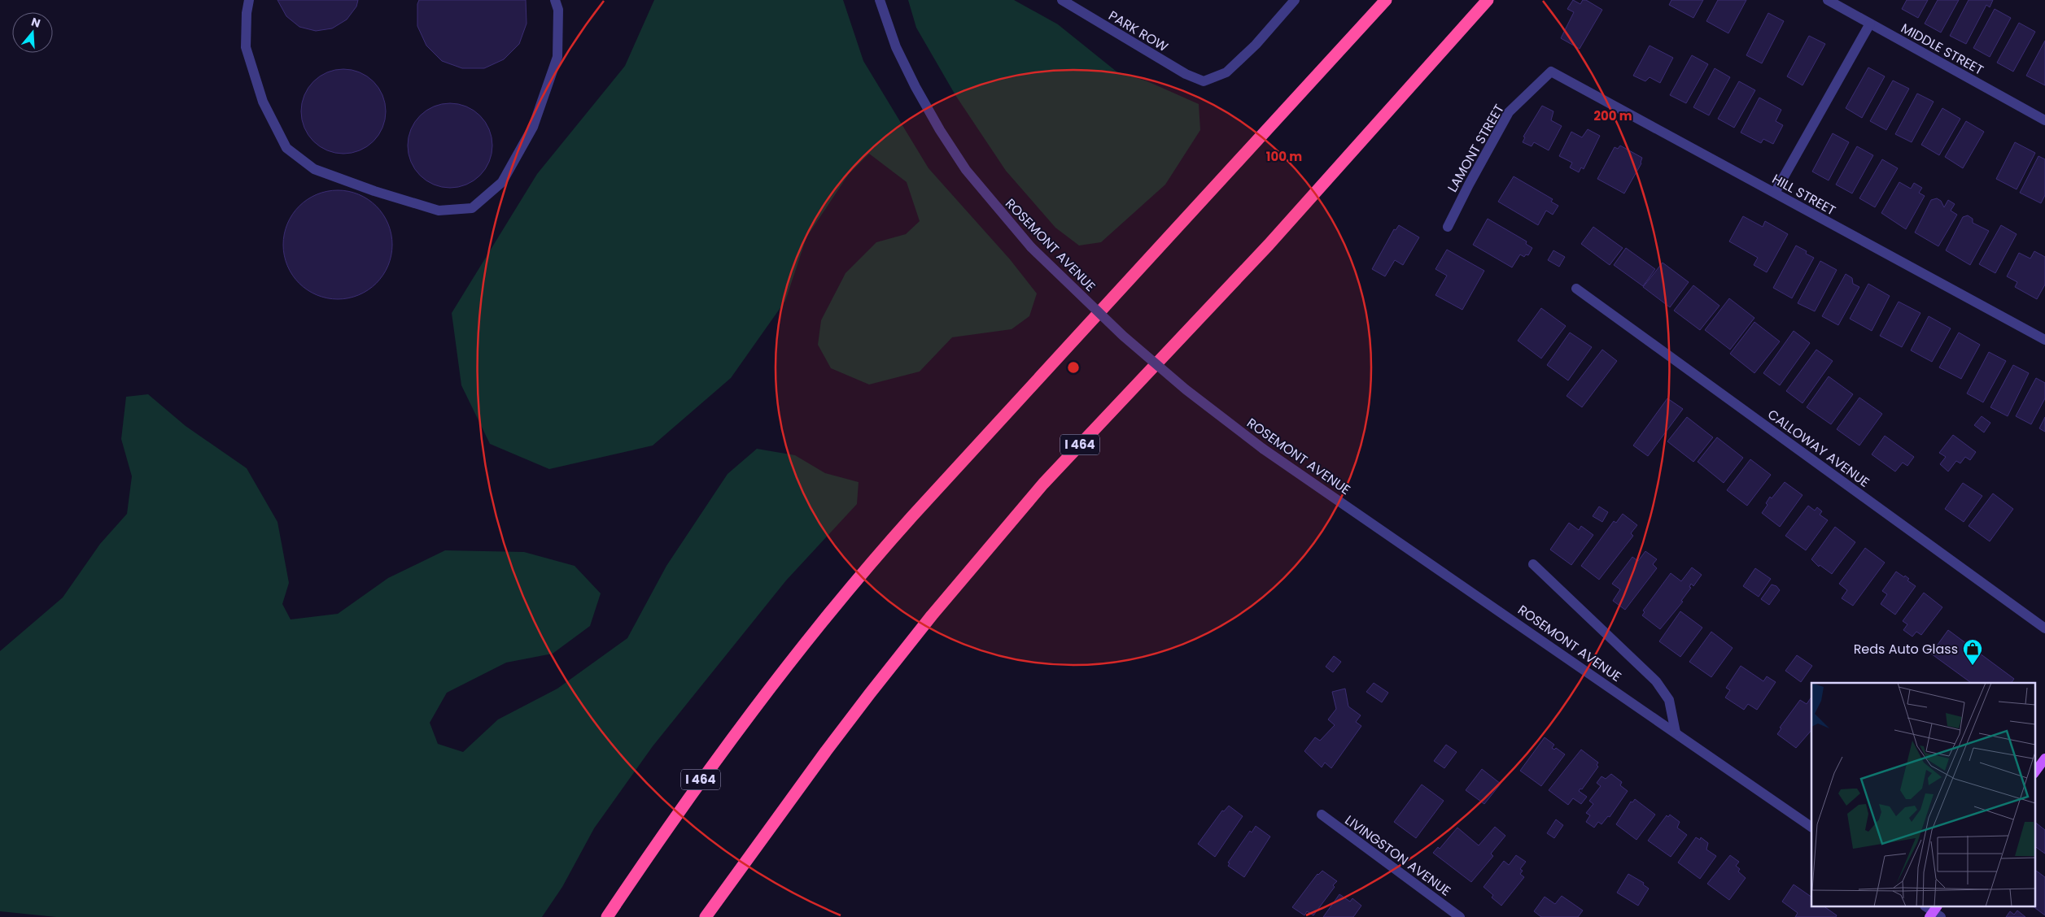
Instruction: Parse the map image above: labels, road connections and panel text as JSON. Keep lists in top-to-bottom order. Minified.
{"streets":{"highway":["I 464"],"street":["PARK ROW","MIDDLE STREET","LAMONT STREET","HILL STREET","ROSEMONT AVENUE","CALLOWAY AVENUE","LIVINGSTON AVENUE"]},"crossings":[["LAMONT STREET","HILL STREET"]],"places":{"shop":["Reds Auto Glass"]},"north":"top","rings":["200 m","100 m"]}
